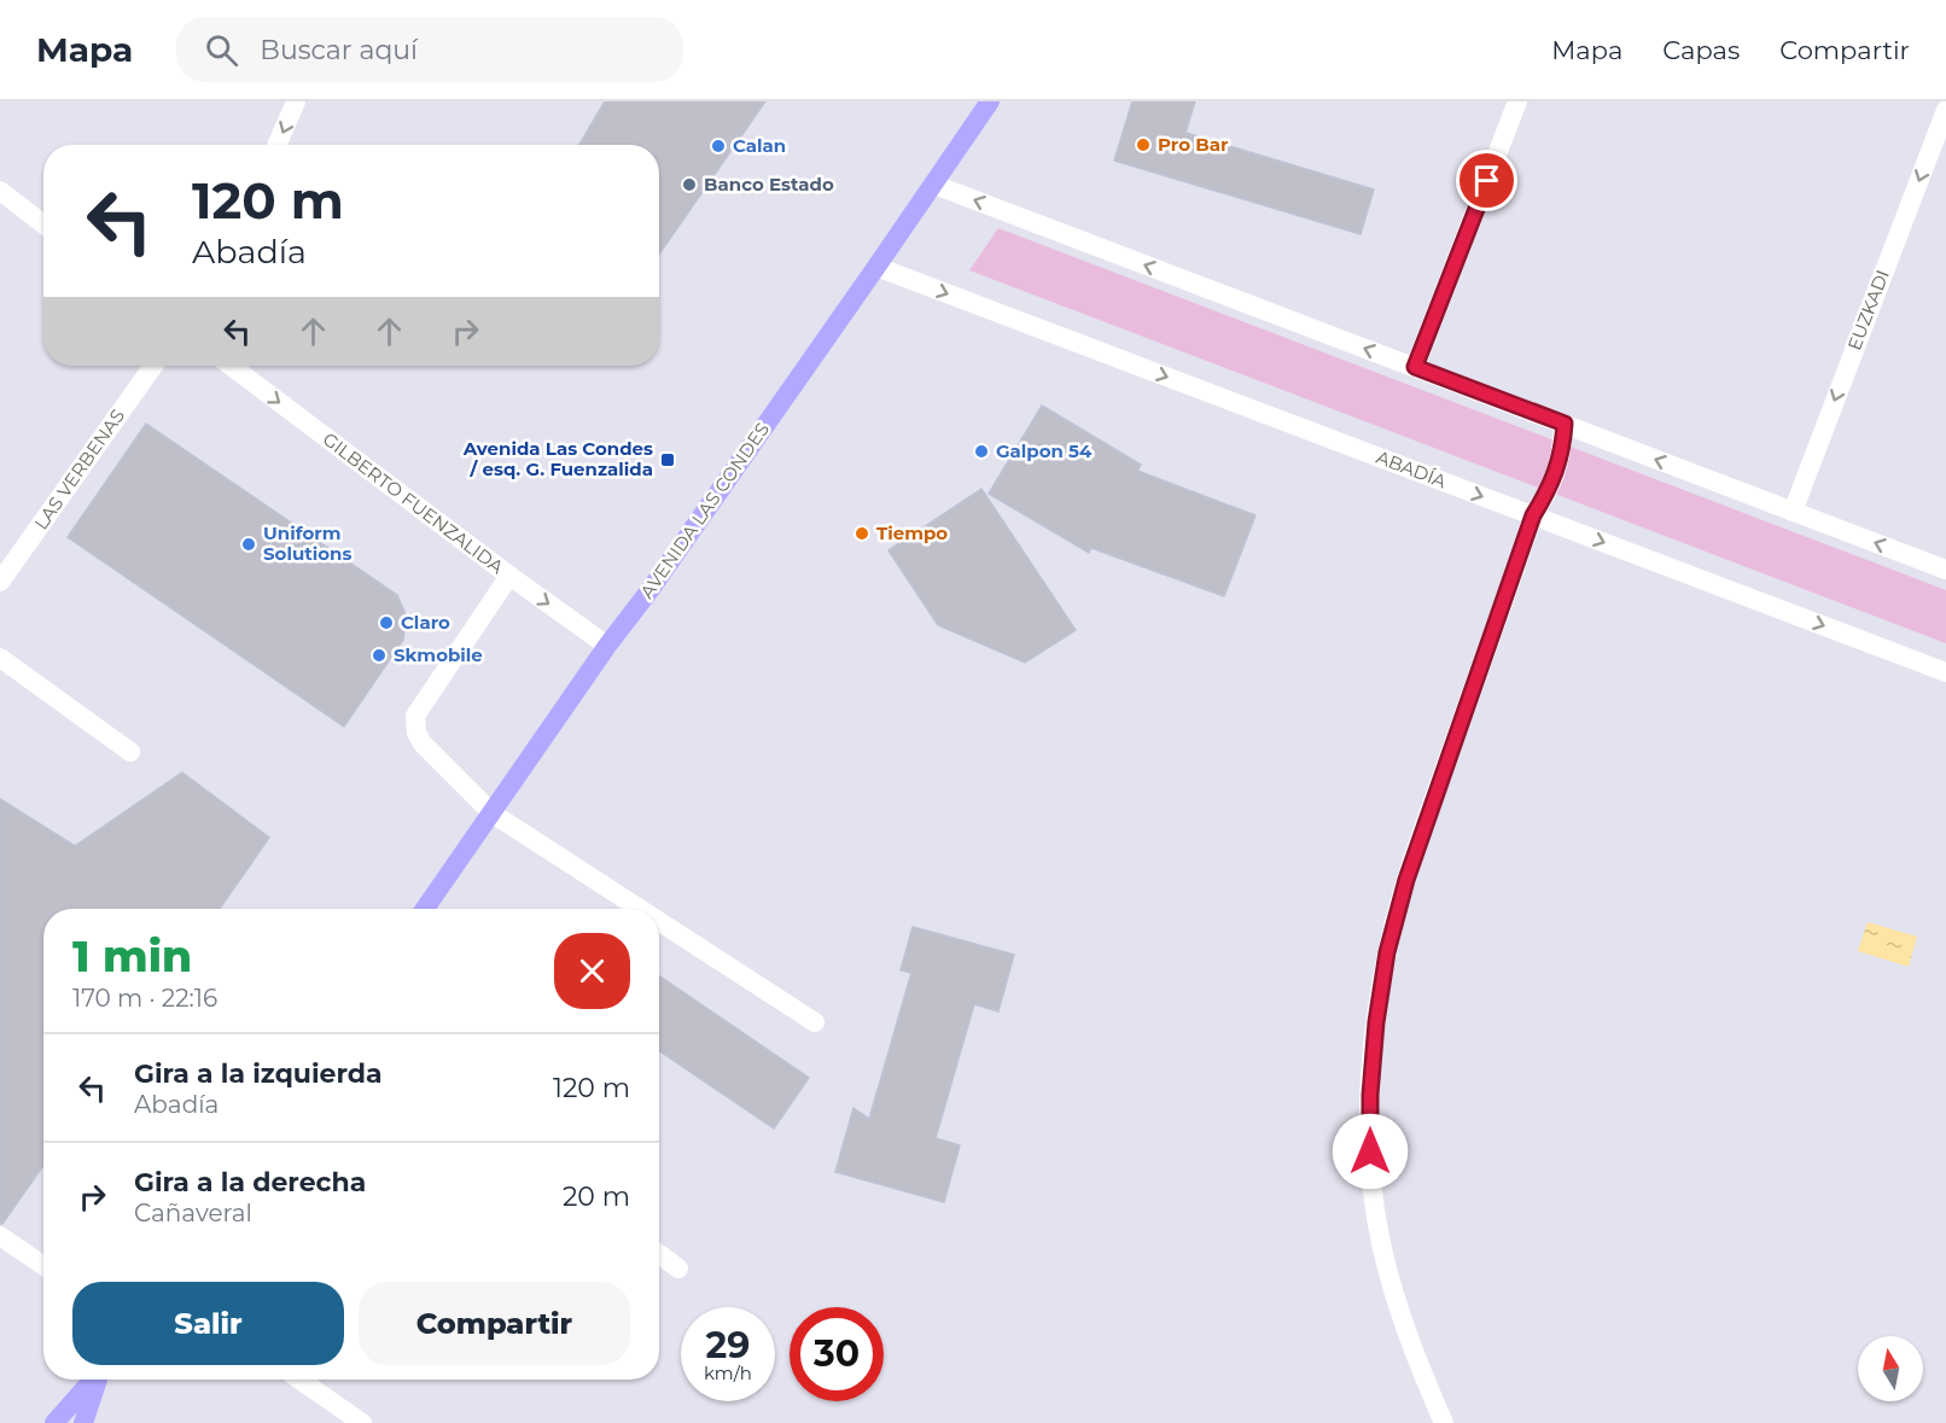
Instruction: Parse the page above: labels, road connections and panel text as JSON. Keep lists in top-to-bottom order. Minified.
{"streets":{"main road":["AVENIDA LAS CONDES"],"street":["EUZKADI","LAS VERBENAS","ABADÍA","GILBERTO FUENZALIDA"]},"crossings":[["ABADÍA","AVENIDA LAS CONDES"],["GILBERTO FUENZALIDA","AVENIDA LAS CONDES"]],"one_way":["EUZKADI","GILBERTO FUENZALIDA"],"places":{"other":["Pro Bar","Calan","Banco Estado","Galpon 54","Tiempo","Uniform Solutions","Claro","Skmobile"],"transit":["Avenida Las Condes / esq. G. Fuenzalida"]},"north":"top","page":{"header":"Mapa","search":"Buscar aquí","nav":["Mapa","Capas","Compartir"],"turn":["120 m","Abadía"],"heading":["1 min","170 m · 22:16"],"list":[{"name":"Gira a la izquierda","note":"Abadía","value":"120 m"},{"name":"Gira a la derecha","note":"Cañaveral","value":"20 m"}],"buttons":["Salir","Compartir"],"speed":"29 km/h","limit":"30"}}
